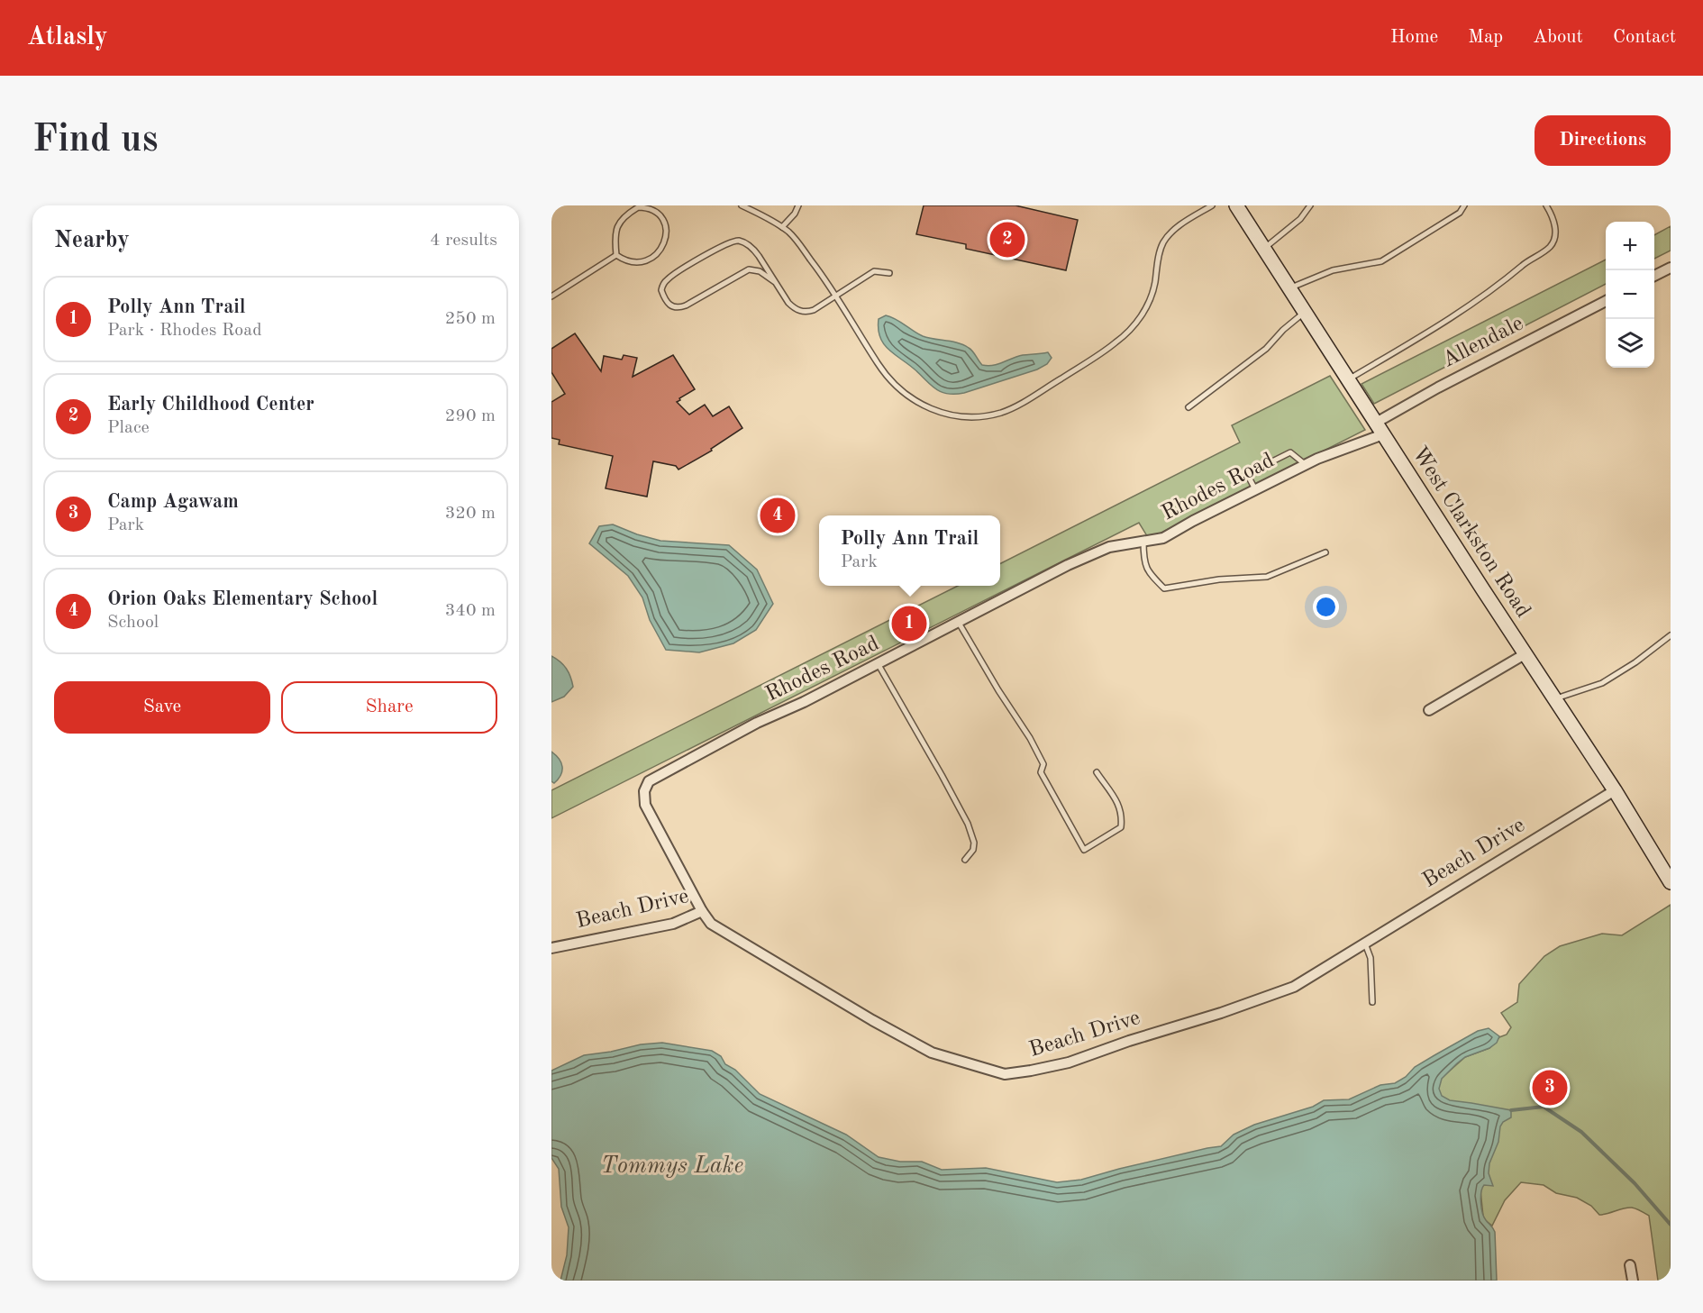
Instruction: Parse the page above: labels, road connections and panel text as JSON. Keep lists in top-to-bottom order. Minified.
{"streets":{"main road":["West Clarkston Road"],"street":["Allendale","Rhodes Road","Beach Drive"]},"crossings":[["Allendale","West Clarkston Road"],["Rhodes Road","West Clarkston Road"],["Rhodes Road","Beach Drive"],["West Clarkston Road","Beach Drive"]],"water":["Tommys Lake"],"page":{"header":"Atlasly","nav":["Home","Map","About","Contact"],"buttons":["Directions",["Save","Share"]],"title":"Find us","heading":["Nearby","4 results"],"pins":["2","4","1","3"],"map_buttons":["+","−"],"list":[{"mark":"1","name":"Polly Ann Trail","note":"Park · Rhodes Road","value":"250 m"},{"mark":"2","name":"Early Childhood Center","note":"Place","value":"290 m"},{"mark":"3","name":"Camp Agawam","note":"Park","value":"320 m"},{"mark":"4","name":"Orion Oaks Elementary School","note":"School","value":"340 m"}],"popup":["Polly Ann Trail","Park"]}}
